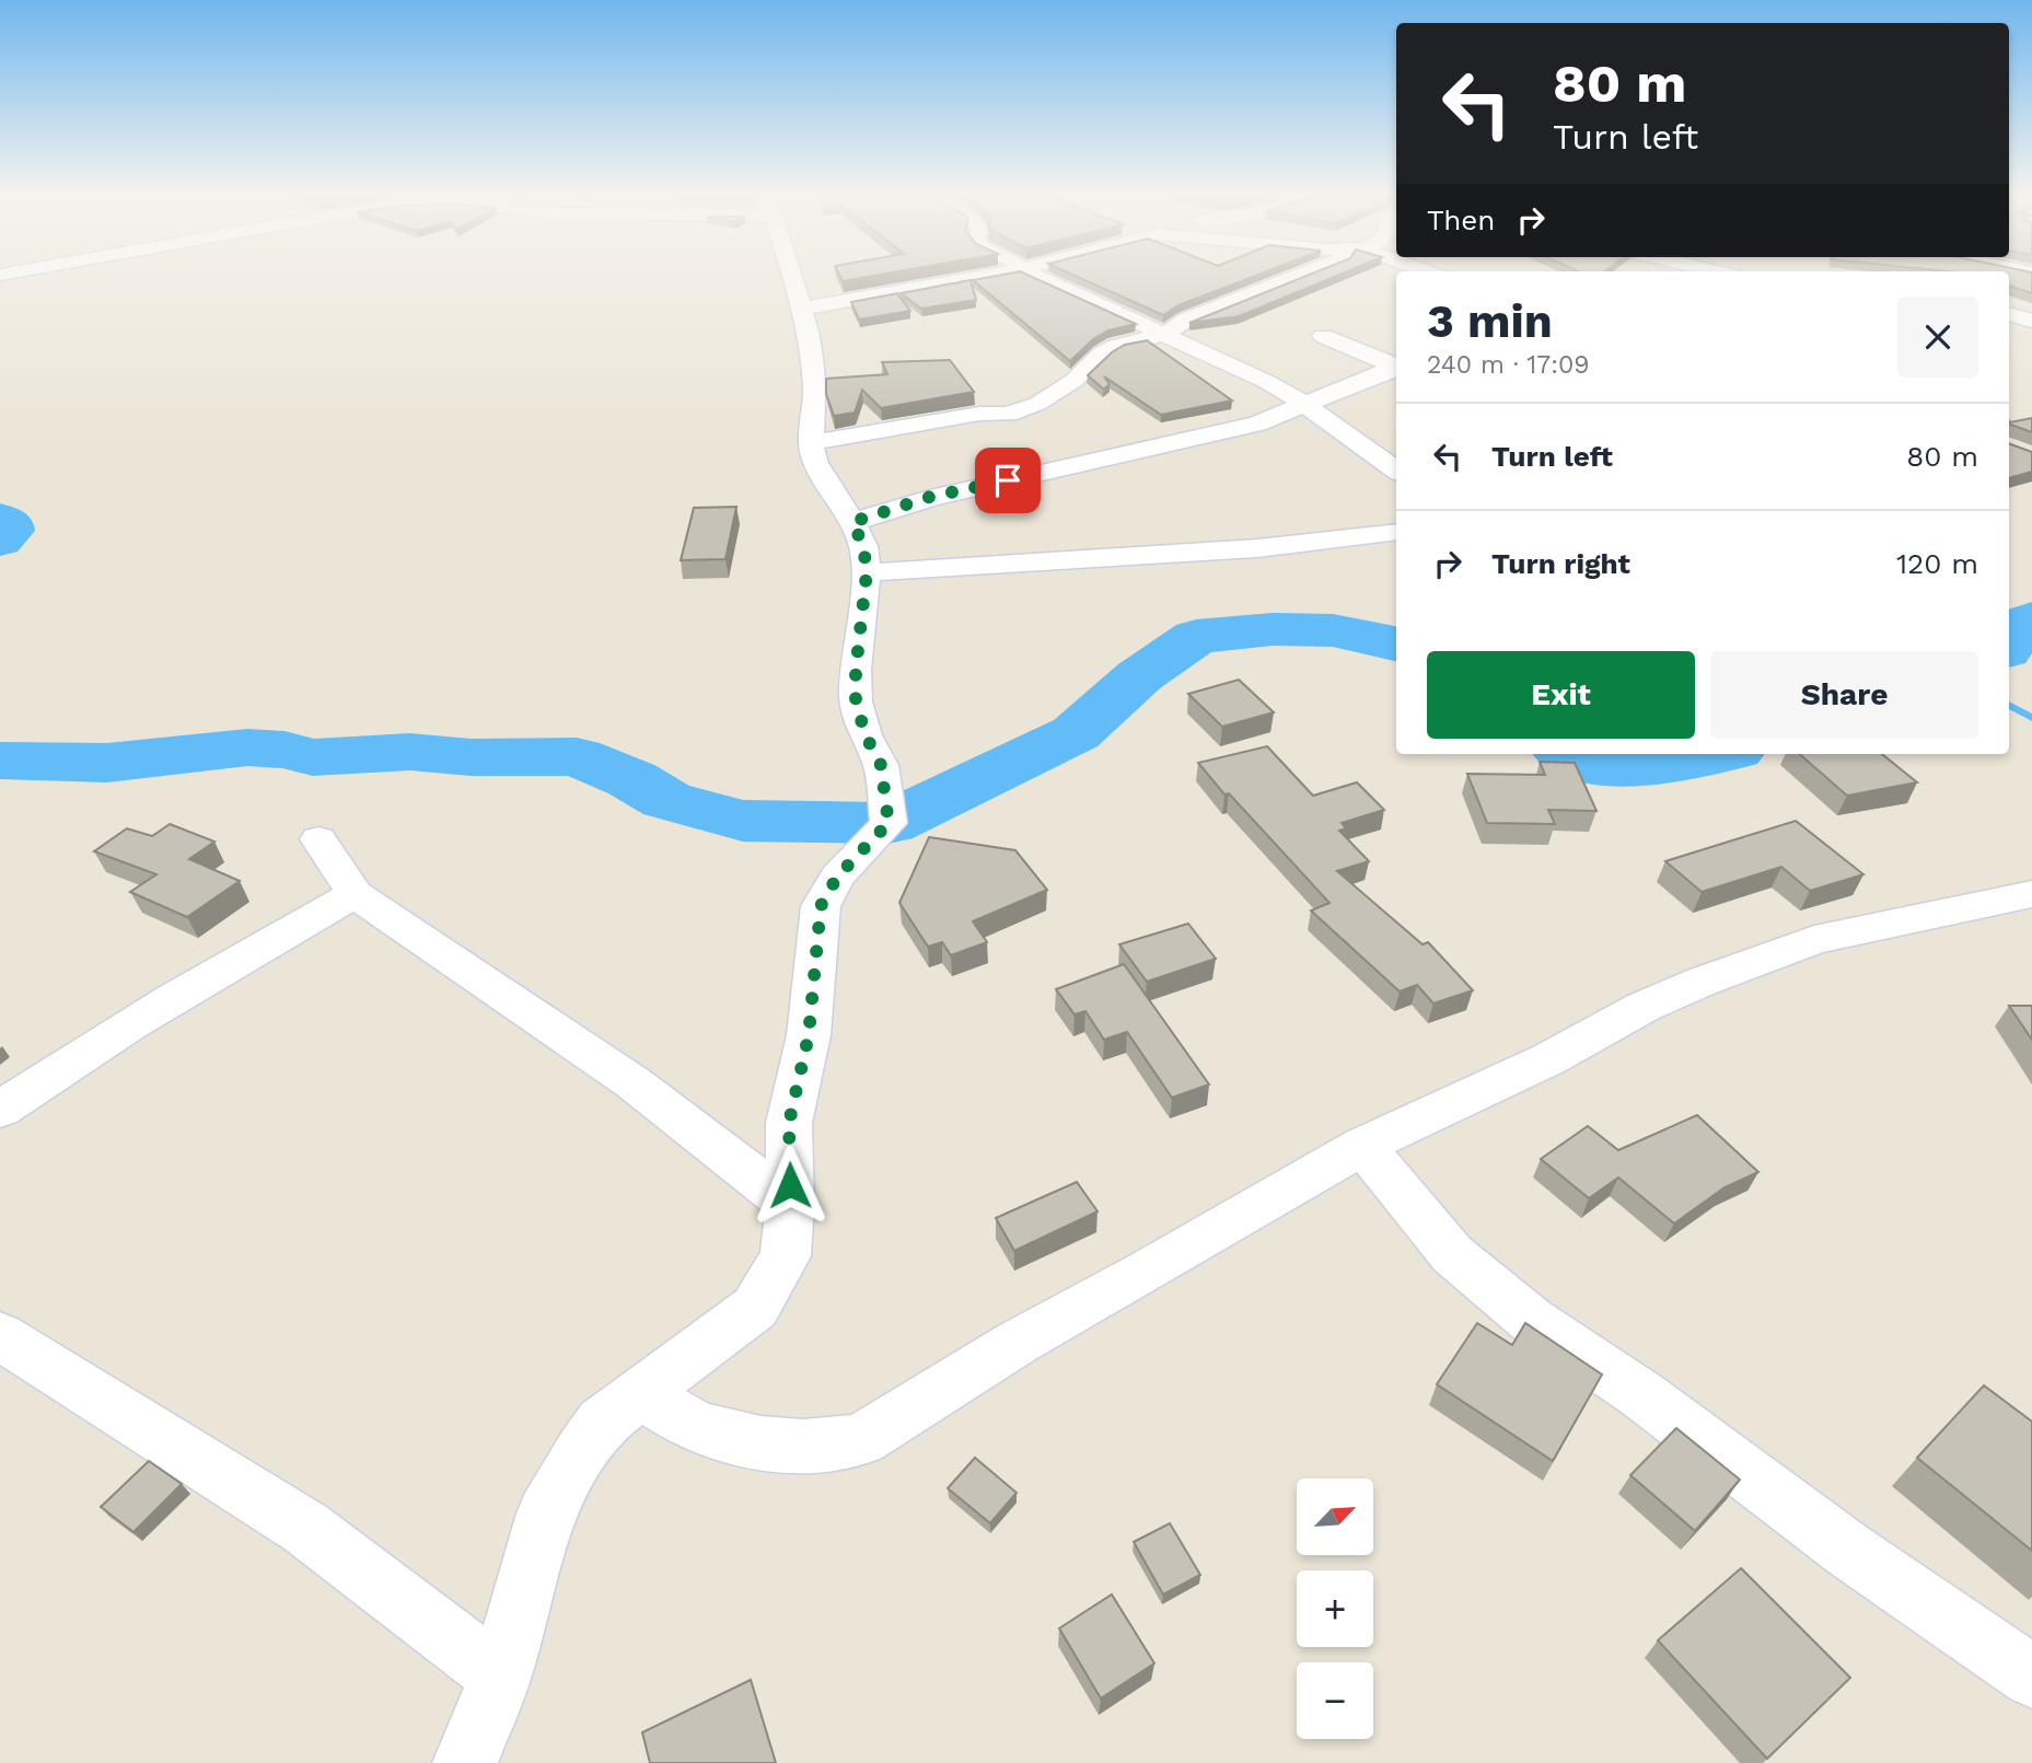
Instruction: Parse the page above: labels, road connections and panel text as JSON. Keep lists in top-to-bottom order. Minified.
{"north":"top right","page":{"turn":["80 m","Turn left"],"then":"Then","heading":["3 min","240 m · 17:09"],"list":[{"name":"Turn left","value":"80 m"},{"name":"Turn right","value":"120 m"}],"buttons":["Exit","Share"],"map_buttons":["+","−"]}}
